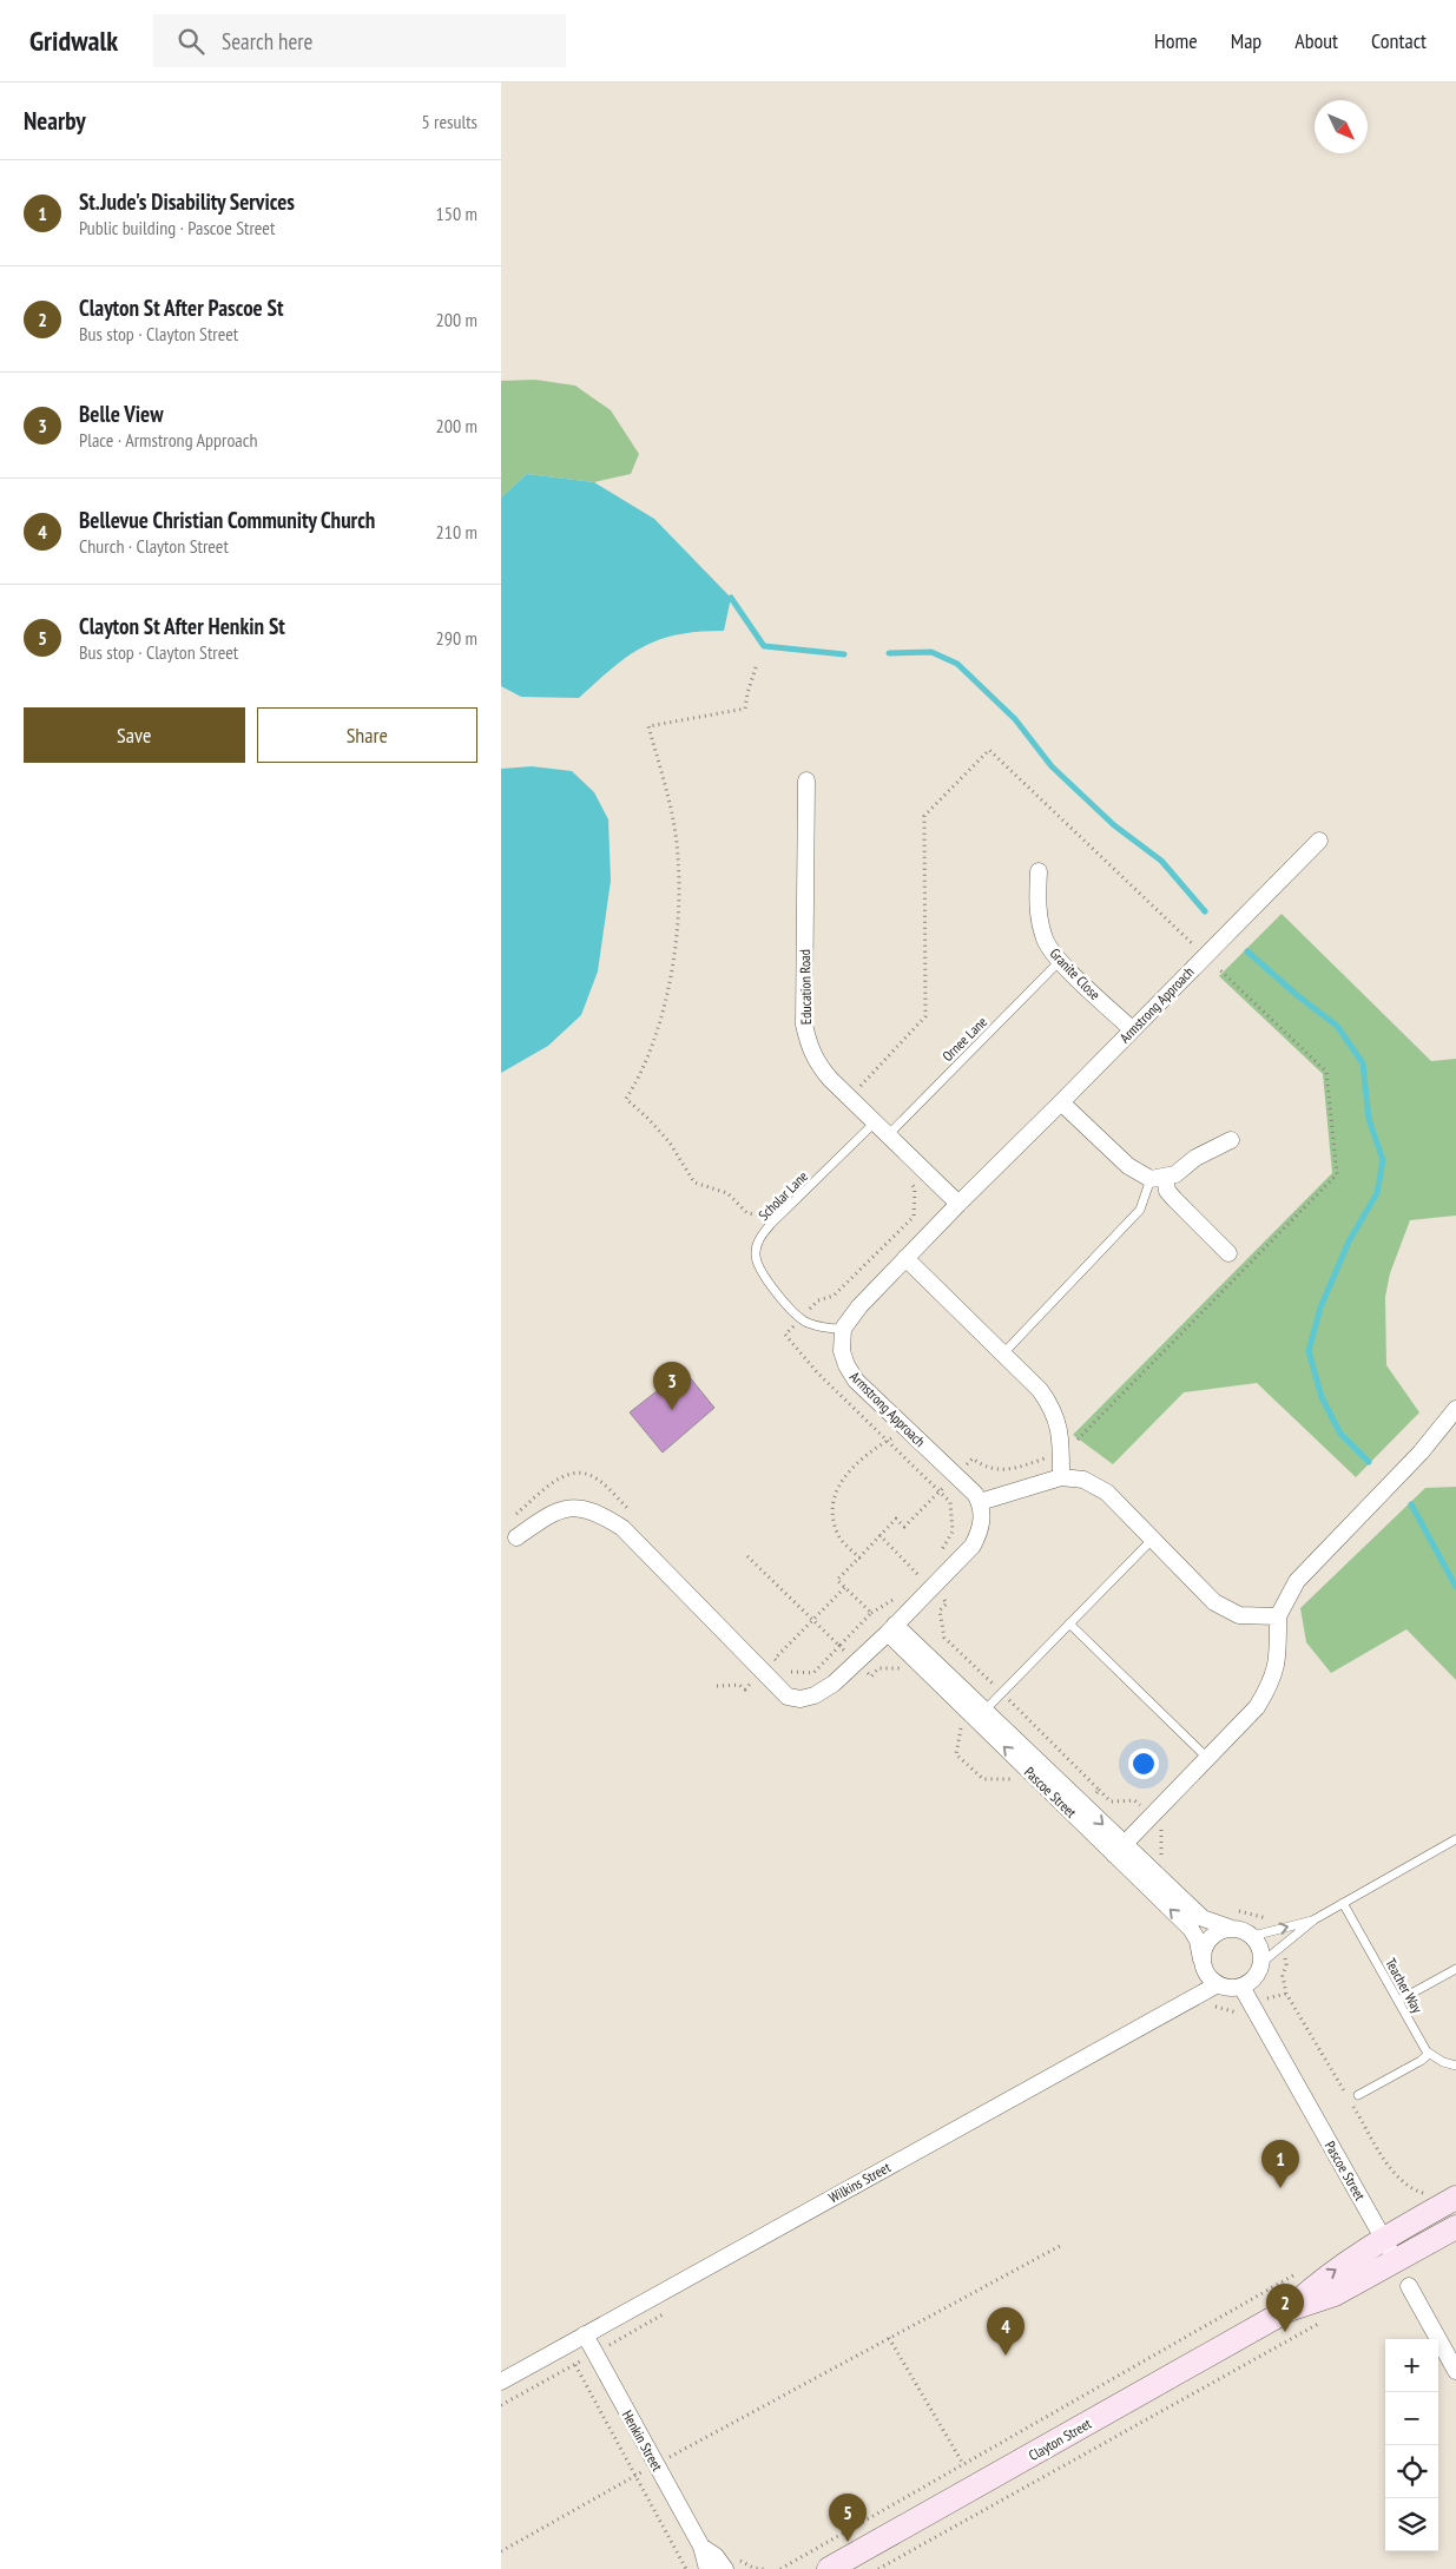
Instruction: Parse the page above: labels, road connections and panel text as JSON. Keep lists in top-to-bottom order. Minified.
{"streets":{"main road":["Clayton Street"],"street":["Granite Close","Education Road","Armstrong Approach","Pascoe Street","Wilkins Street","Henkin Street"],"lane":["Ornee Lane","Scholar Lane","Teacher Way"]},"crossings":[["Granite Close","Armstrong Approach"],["Granite Close","Ornee Lane"],["Education Road","Armstrong Approach"],["Education Road","Ornee Lane"],["Education Road","Scholar Lane"],["Armstrong Approach","Scholar Lane"],["Pascoe Street","Wilkins Street"],["Pascoe Street","Clayton Street"],["Wilkins Street","Henkin Street"]],"north":"bottom right","page":{"header":"Gridwalk","search":"Search here","nav":["Home","Map","About","Contact"],"heading":["Nearby","5 results"],"list":[{"mark":"1","name":"St.Jude's Disability Services","note":"Public building · Pascoe Street","value":"150 m"},{"mark":"2","name":"Clayton St After Pascoe St","note":"Bus stop · Clayton Street","value":"200 m"},{"mark":"3","name":"Belle View","note":"Place · Armstrong Approach","value":"200 m"},{"mark":"4","name":"Bellevue Christian Community Church","note":"Church · Clayton Street","value":"210 m"},{"mark":"5","name":"Clayton St After Henkin St","note":"Bus stop · Clayton Street","value":"290 m"}],"buttons":["Save","Share"],"pins":["3","1","2","4","5"],"map_buttons":["+","−"]}}
